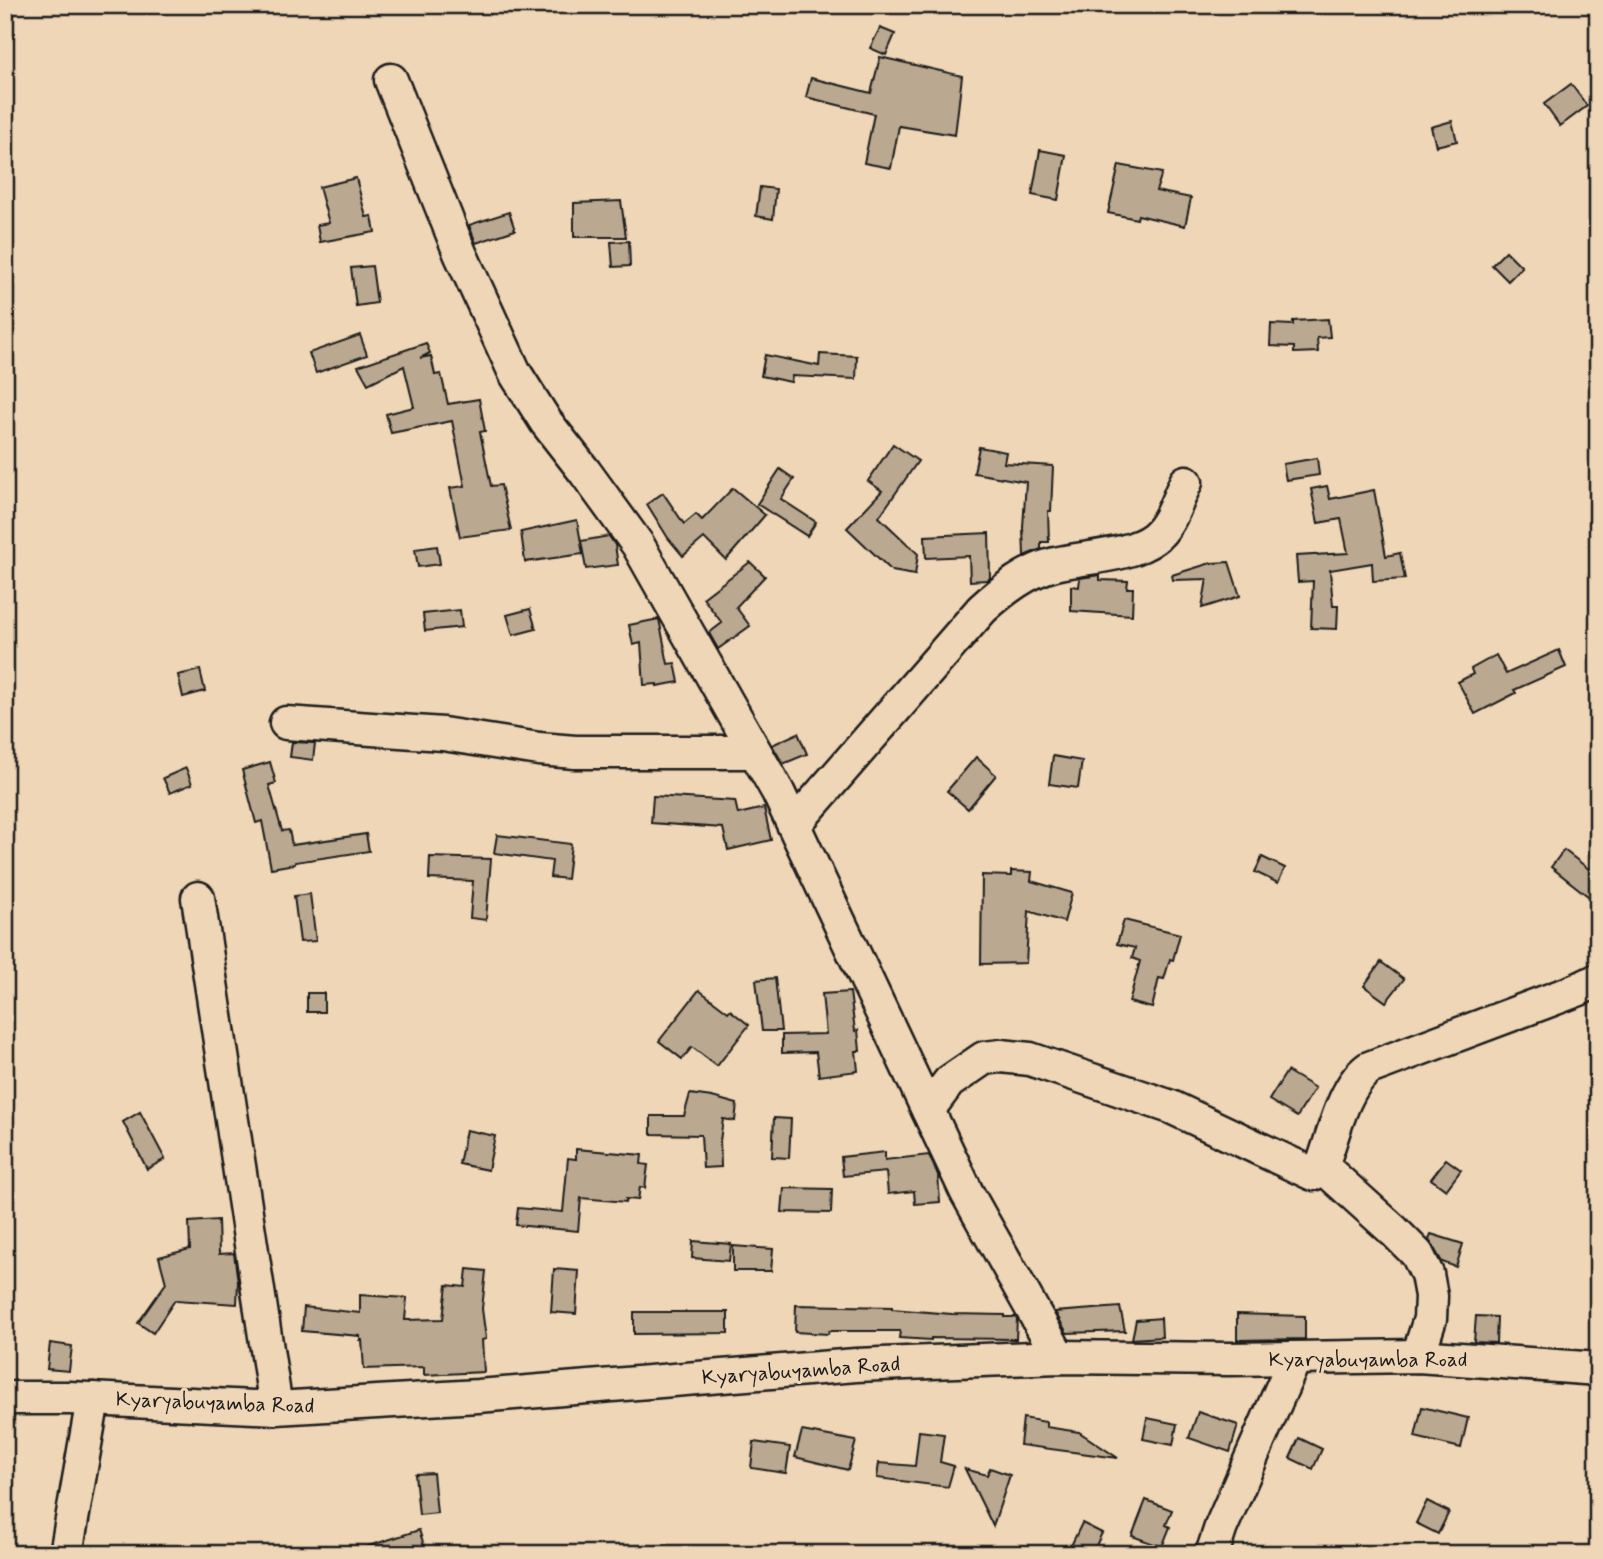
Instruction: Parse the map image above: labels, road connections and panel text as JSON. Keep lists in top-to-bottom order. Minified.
{"streets":{"street":["Kyaryabuyamba Road"]}}
